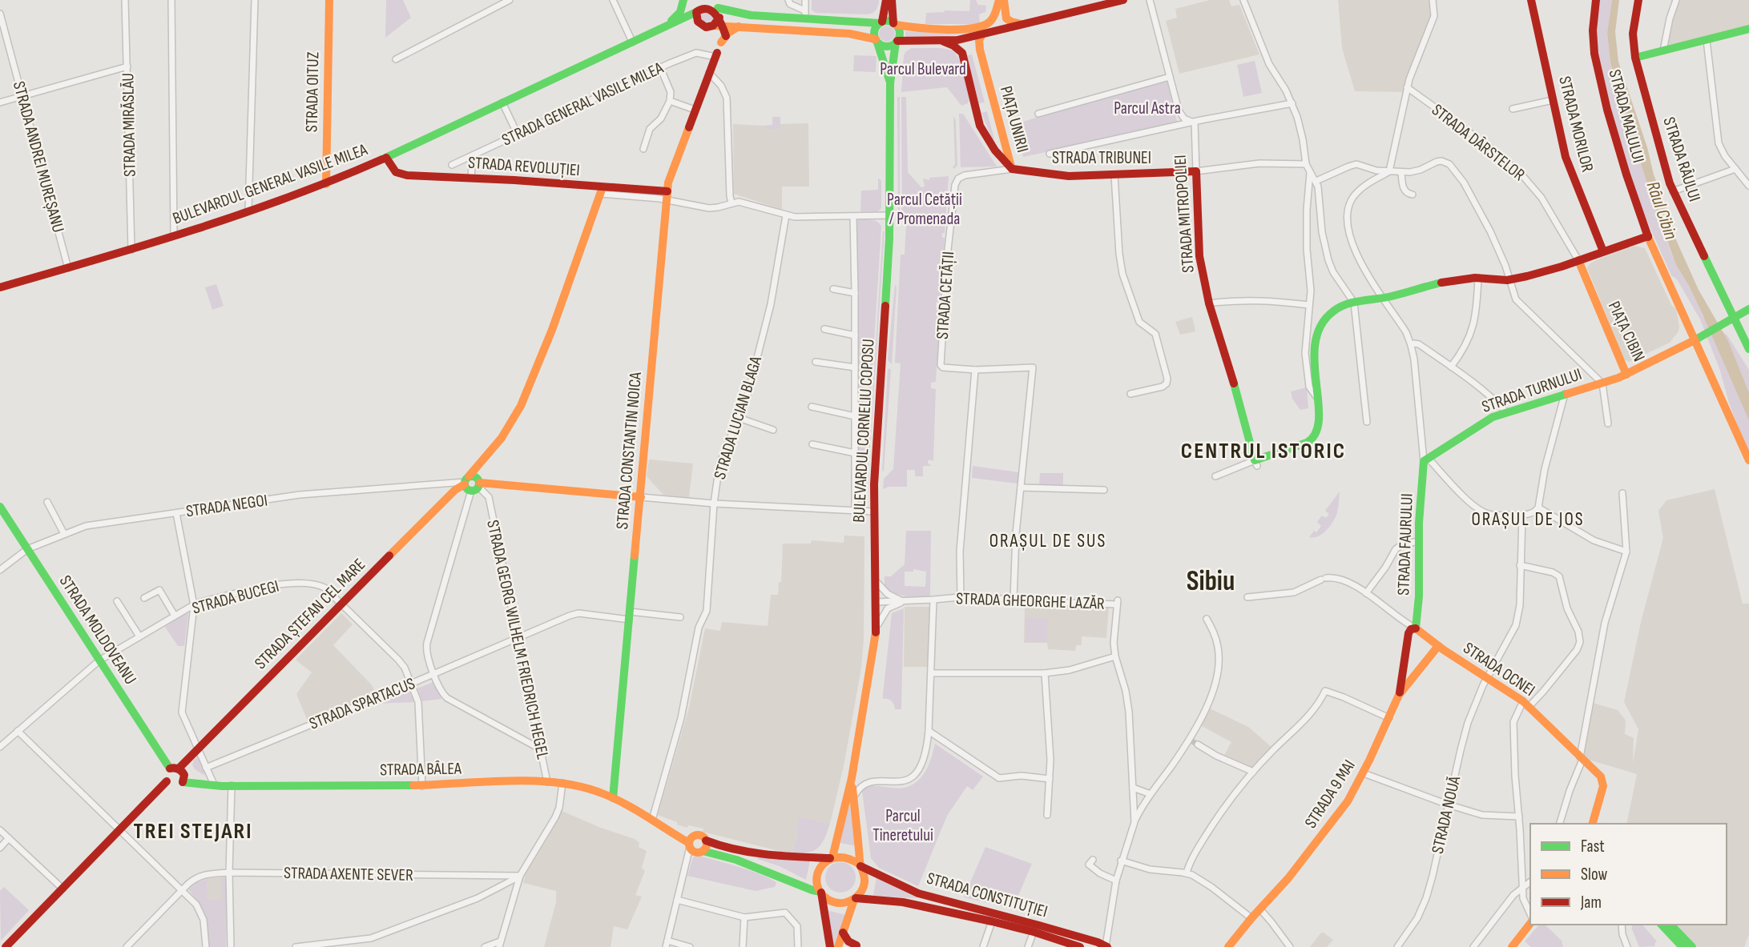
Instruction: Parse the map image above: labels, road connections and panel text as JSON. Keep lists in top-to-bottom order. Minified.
{"streets":{"main road":["STRADA OITUZ","STRADA MALULUI","PIAȚA UNIRII","STRADA MORILOR","STRADA TRIBUNEI","STRADA RÂULUI","STRADA REVOLUȚIEI","BULEVARDUL GENERAL VASILE MILEA","STRADA MITROPOLIEI","PIAȚA CIBIN","STRADA TURNULUI","BULEVARDUL CORNELIU COPOSU","STRADA CONSTANTIN NOICA","STRADA FAURULUI","STRADA ȘTEFAN CEL MARE","STRADA MOLDOVEANU","STRADA OCNEI","STRADA BÂLEA","STRADA 9 MAI","STRADA CONSTITUȚIEI"],"street":["STRADA GENERAL VASILE MILEA","STRADA MIRĂSLĂU","STRADA DÂRSTELOR","STRADA ANDREI MUREȘANU","STRADA CETĂȚII","STRADA LUCIAN BLAGA","STRADA NEGOI","STRADA BUCEGI","STRADA GHEORGHE LAZĂR","STRADA GEORG WILHELM FRIEDRICH HEGEL","STRADA SPARTACUS","STRADA NOUĂ","STRADA AXENTE SEVER"]},"crossings":[["STRADA OITUZ","BULEVARDUL GENERAL VASILE MILEA"],["STRADA GENERAL VASILE MILEA","STRADA CONSTANTIN NOICA"],["STRADA MALULUI","PIAȚA CIBIN"],["PIAȚA UNIRII","STRADA TRIBUNEI"],["PIAȚA UNIRII","STRADA CETĂȚII"],["STRADA MIRĂSLĂU","BULEVARDUL GENERAL VASILE MILEA"],["STRADA DÂRSTELOR","PIAȚA CIBIN"],["STRADA ANDREI MUREȘANU","BULEVARDUL GENERAL VASILE MILEA"],["STRADA TRIBUNEI","STRADA MITROPOLIEI"],["STRADA TRIBUNEI","STRADA CETĂȚII"],["STRADA RÂULUI","PIAȚA CIBIN"],["STRADA REVOLUȚIEI","BULEVARDUL GENERAL VASILE MILEA"],["STRADA REVOLUȚIEI","STRADA CONSTANTIN NOICA"],["STRADA REVOLUȚIEI","STRADA ȘTEFAN CEL MARE"],["PIAȚA CIBIN","STRADA TURNULUI"],["STRADA TURNULUI","STRADA FAURULUI"],["STRADA LUCIAN BLAGA","STRADA BÂLEA"],["BULEVARDUL CORNELIU COPOSU","STRADA GHEORGHE LAZĂR"],["BULEVARDUL CORNELIU COPOSU","STRADA CONSTITUȚIEI"],["STRADA CONSTANTIN NOICA","STRADA SPARTACUS"],["STRADA CONSTANTIN NOICA","STRADA BÂLEA"],["STRADA NEGOI","STRADA ȘTEFAN CEL MARE"],["STRADA NEGOI","STRADA MOLDOVEANU"],["STRADA NEGOI","STRADA GEORG WILHELM FRIEDRICH HEGEL"],["STRADA FAURULUI","STRADA OCNEI"],["STRADA BUCEGI","STRADA ȘTEFAN CEL MARE"],["STRADA BUCEGI","STRADA MOLDOVEANU"],["STRADA BUCEGI","STRADA SPARTACUS"],["STRADA BUCEGI","STRADA BÂLEA"],["STRADA ȘTEFAN CEL MARE","STRADA MOLDOVEANU"],["STRADA ȘTEFAN CEL MARE","STRADA GEORG WILHELM FRIEDRICH HEGEL"],["STRADA ȘTEFAN CEL MARE","STRADA BÂLEA"],["STRADA MOLDOVEANU","STRADA BÂLEA"],["STRADA GEORG WILHELM FRIEDRICH HEGEL","STRADA SPARTACUS"],["STRADA GEORG WILHELM FRIEDRICH HEGEL","STRADA BÂLEA"],["STRADA OCNEI","STRADA 9 MAI"],["STRADA OCNEI","STRADA NOUĂ"]],"districts":["CENTRUL ISTORIC","ORAȘUL DE JOS","ORAȘUL DE SUS","Sibiu","TREI STEJARI"],"water":["Râul Cibin"],"parks":["Parcul Bulevard","Parcul Astra","Parcul Cetății / Promenada","Parcul Tineretului"],"legend":["Fast","Slow","Jam"]}
